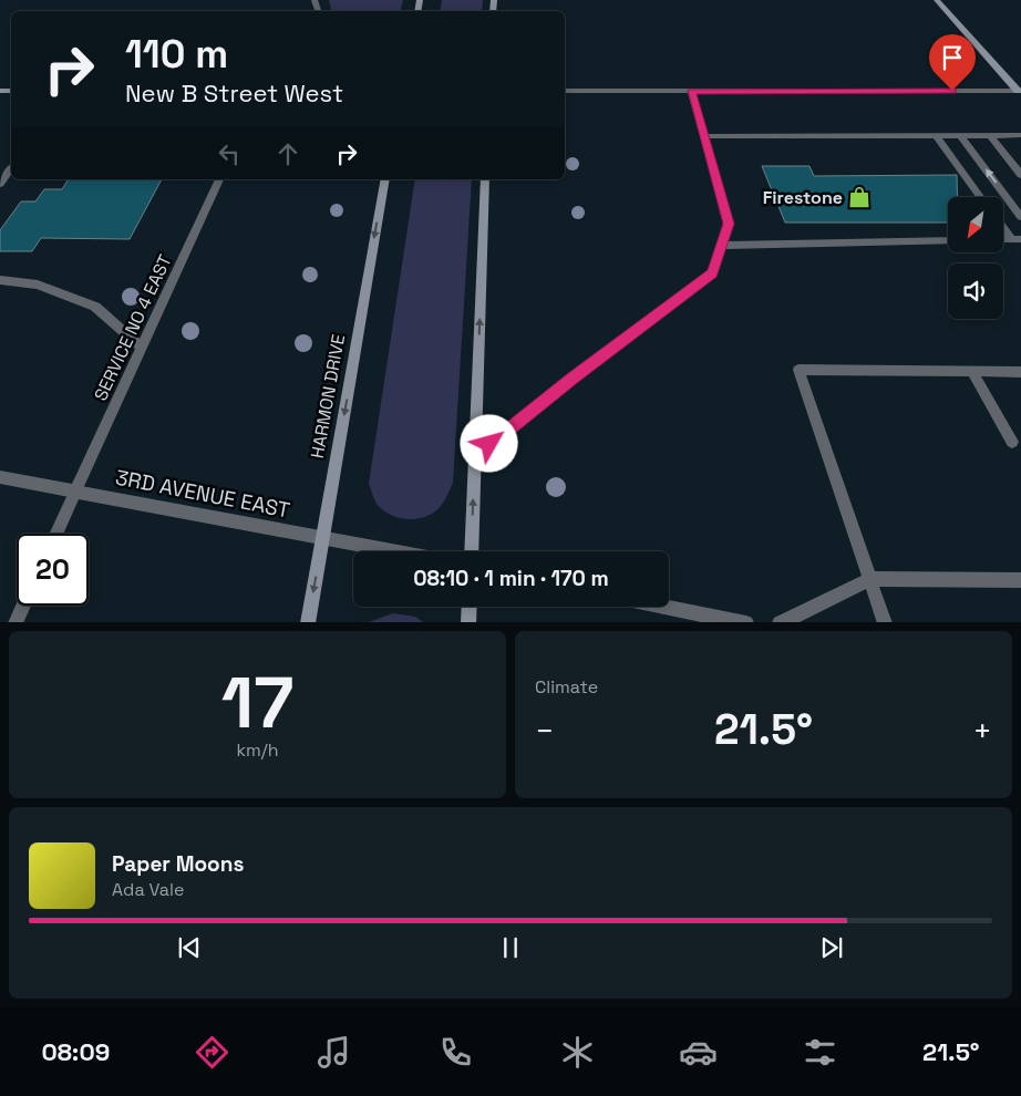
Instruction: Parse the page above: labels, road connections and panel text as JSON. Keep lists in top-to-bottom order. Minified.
{"streets":{"street":["SERVICE NO 4 EAST","HARMON DRIVE","3RD AVENUE EAST"]},"crossings":[["SERVICE NO 4 EAST","3RD AVENUE EAST"],["HARMON DRIVE","3RD AVENUE EAST"]],"one_way":["HARMON DRIVE"],"places":{"shop":["Firestone"]},"north":"bottom left","page":{"turn":["110 m","New B Street West"],"limit":"20","trip":"08:10 · 1 min · 170 m","tile":[["17","km/h"],"Climate"],"heat":["−","21.5°","+"],"song":["Paper Moons","Ada Vale"],"tabs":["08:09","21.5°"]}}
